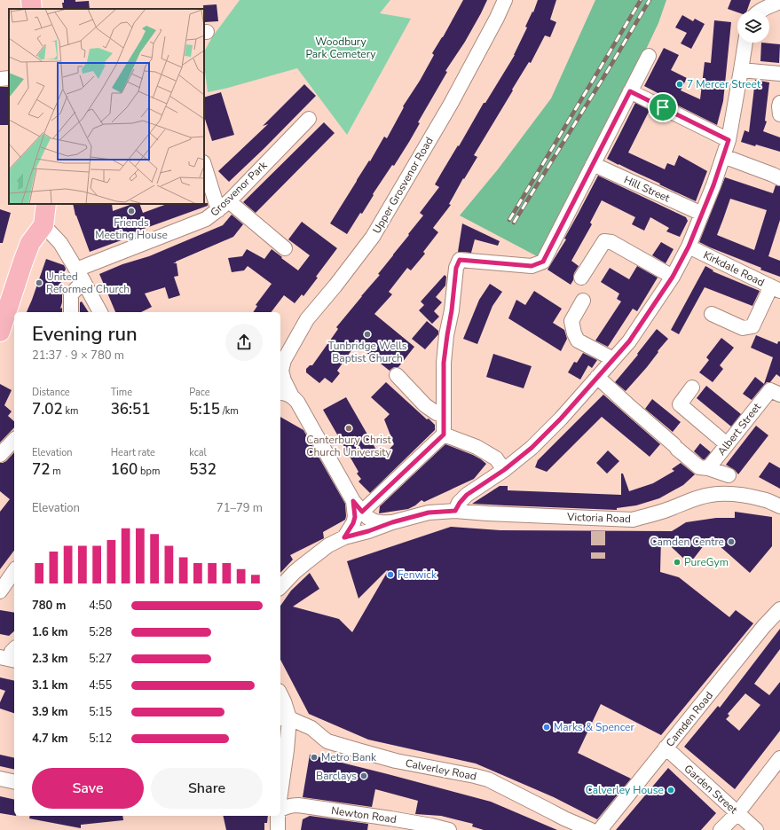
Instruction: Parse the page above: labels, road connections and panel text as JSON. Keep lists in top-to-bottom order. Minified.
{"streets":{"street":["Upper Grosvenor Road","Grosvenor Park","Hill Street","Kirkdale Road","Albert Street","Victoria Road","Camden Road","Calverley Road","Garden Street","Newton Road"]},"crossings":[["Camden Road","Garden Street"]],"parks":["Woodbury Park Cemetery"],"places":["7 Mercer Street","Friends Meeting House","United Reformed Church","Tunbridge Wells Baptist Church","Canterbury Christ Church University","Camden Centre","PureGym","Fenwick","Marks & Spencer","Metro Bank","Barclays","Calverley House"],"page":{"heading":["Evening run","21:37 · 9 × 780 m"],"stats":[["Distance","7.02 km"],["Time","36:51"],["Pace","5:15 /km"],["Elevation","72 m"],["Heart rate","160 bpm"],["kcal","532"]],"chart":["Elevation","71–79 m"],"list":[{"name":"780 m","note":"4:50"},{"name":"1.6 km","note":"5:28"},{"name":"2.3 km","note":"5:27"},{"name":"3.1 km","note":"4:55"},{"name":"3.9 km","note":"5:15"},{"name":"4.7 km","note":"5:12"}],"buttons":["Save","Share"]}}
